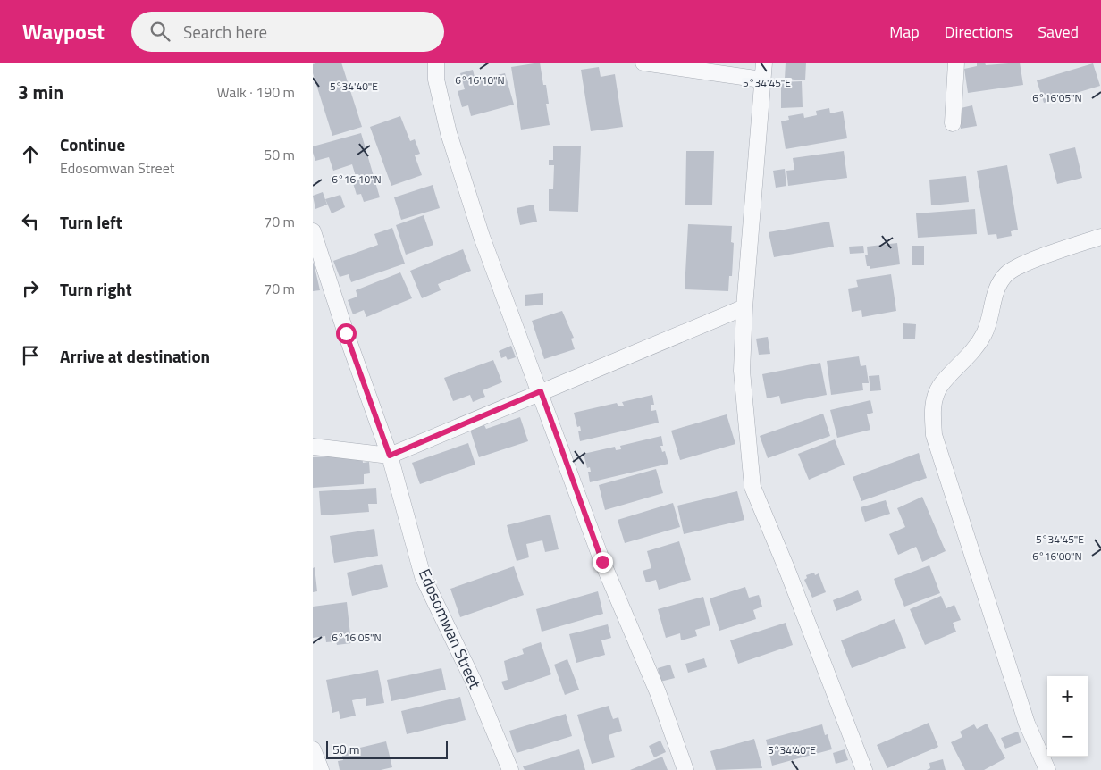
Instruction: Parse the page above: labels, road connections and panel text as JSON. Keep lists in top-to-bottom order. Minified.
{"streets":{"street":["Edosomwan Street"]},"scale_bar":"50 m","page":{"header":"Waypost","search":"Search here","nav":["Map","Directions","Saved"],"heading":["3 min","Walk · 190 m"],"list":[["Continue","Edosomwan Street","50 m"],["Turn left","70 m"],["Turn right","70 m"],"Arrive at destination"],"map_buttons":["+","−"],"scale":"50 m"},"coordinates":["6°16'10\"N","5°34'45\"E","5°34'40\"E","6°16'05\"N","6°16'00\"N"]}
